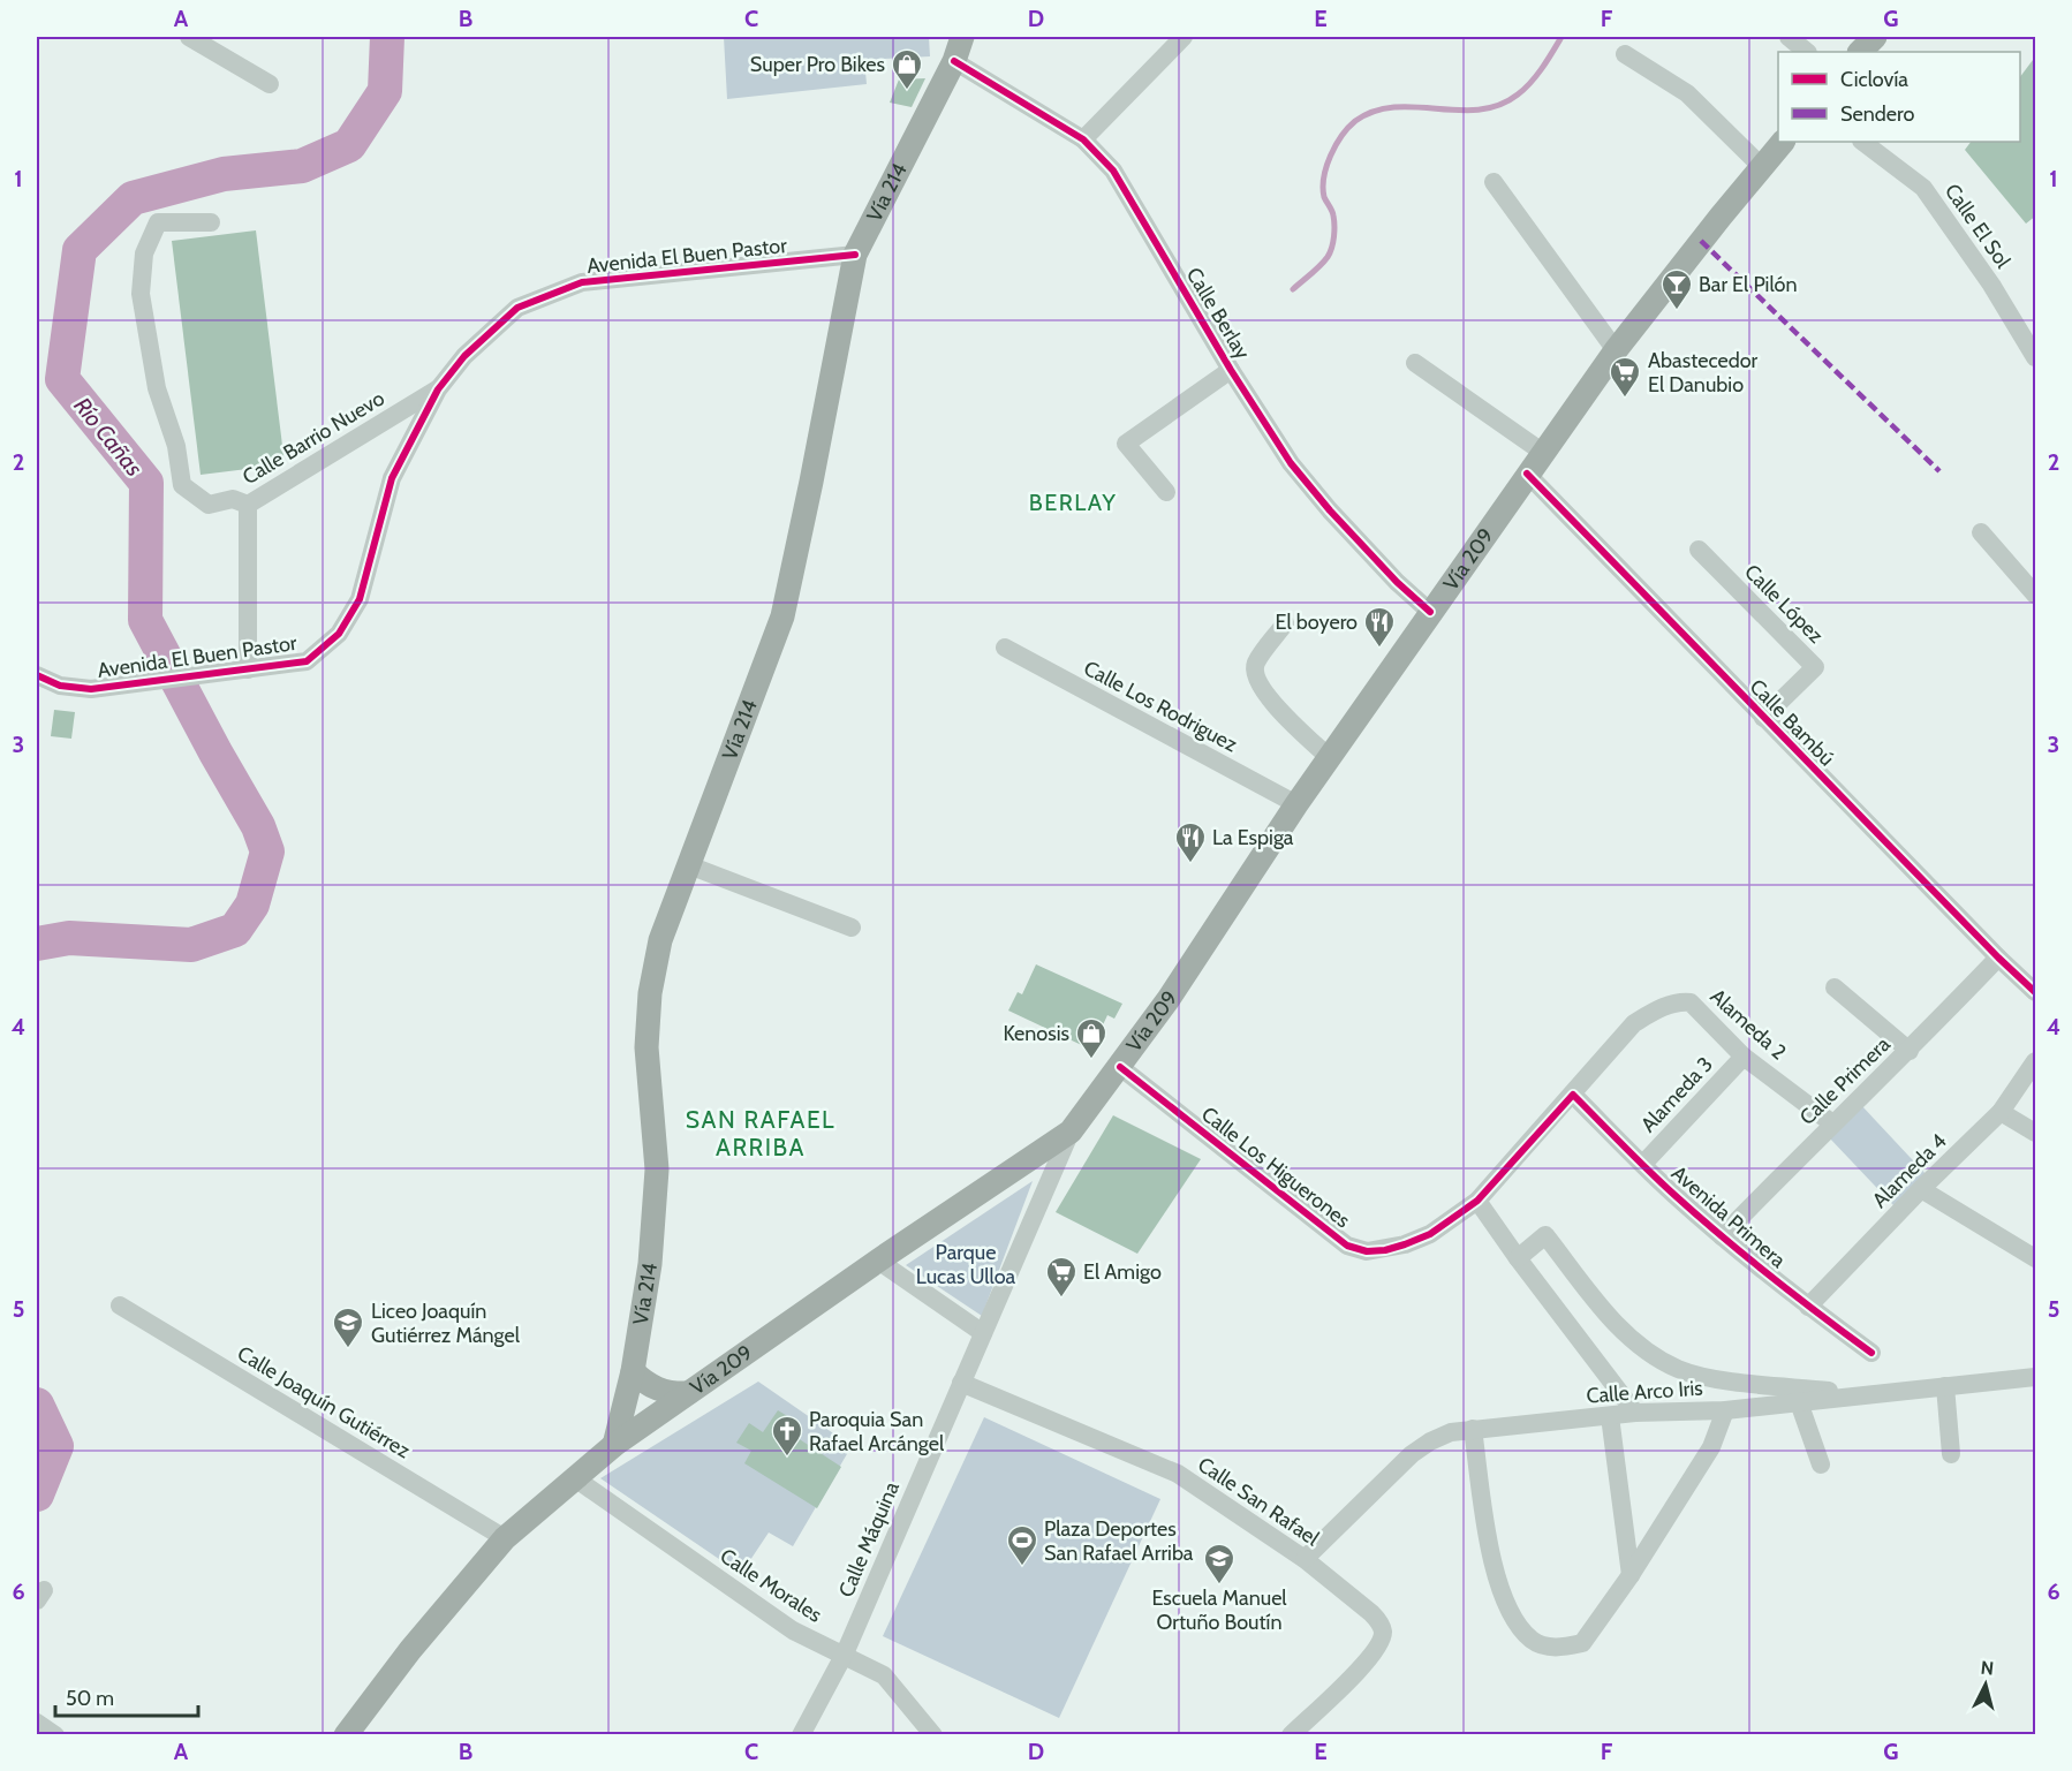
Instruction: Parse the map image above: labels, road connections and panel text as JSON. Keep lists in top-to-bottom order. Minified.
{"streets":{"main road":["Vía 214","Vía 209"],"street":["Calle El Sol","Avenida El Buen Pastor","Calle Berlay","Calle Barrio Nuevo","Calle López","Calle Los Rodriguez","Calle Bambú","Alameda 2","Calle Primera","Alameda 3","Calle Los Higuerones","Alameda 4","Avenida Primera","Calle Arco Iris","Calle Joaquín Gutiérrez","Calle San Rafael","Calle Máquina","Calle Morales"]},"crossings":[["Vía 214","Avenida El Buen Pastor"],["Vía 214","Calle Berlay"],["Vía 214","Vía 209"],["Avenida El Buen Pastor","Calle Barrio Nuevo"],["Calle Berlay","Vía 209"],["Vía 209","Calle Los Rodriguez"],["Vía 209","Calle Bambú"],["Vía 209","Calle Los Higuerones"],["Vía 209","Calle Joaquín Gutiérrez"],["Vía 209","Calle Máquina"],["Vía 209","Calle Morales"],["Calle López","Calle Bambú"],["Calle Bambú","Calle Primera"],["Alameda 2","Calle Primera"],["Alameda 2","Alameda 3"],["Alameda 2","Calle Los Higuerones"],["Alameda 2","Avenida Primera"],["Calle Primera","Avenida Primera"],["Alameda 3","Avenida Primera"],["Calle Los Higuerones","Avenida Primera"],["Alameda 4","Avenida Primera"],["Calle Arco Iris","Calle San Rafael"],["Calle San Rafael","Calle Máquina"],["Calle Máquina","Calle Morales"]],"districts":["BERLAY","SAN RAFAEL ARRIBA"],"water":["Río Cañas"],"parks":["Parque Lucas Ulloa"],"places":{"shop":["Super Pro Bikes","Kenosis"],"bar":["Bar El Pilón"],"supermarket":["Abastecedor El Danubio","El Amigo"],"restaurant":["El boyero","La Espiga"],"school or university":["Liceo Joaquín Gutiérrez Mángel","Escuela Manuel Ortuño Boutín"],"church":["Paroquia San Rafael Arcángel"],"sports":["Plaza Deportes San Rafael Arriba"]},"legend":["Ciclovía","Sendero"],"scale_bar":"50 m","north":"top","grid":{"columns":["A","B","C","D","E","F","G"],"rows":["1","2","3","4","5","6"]}}
